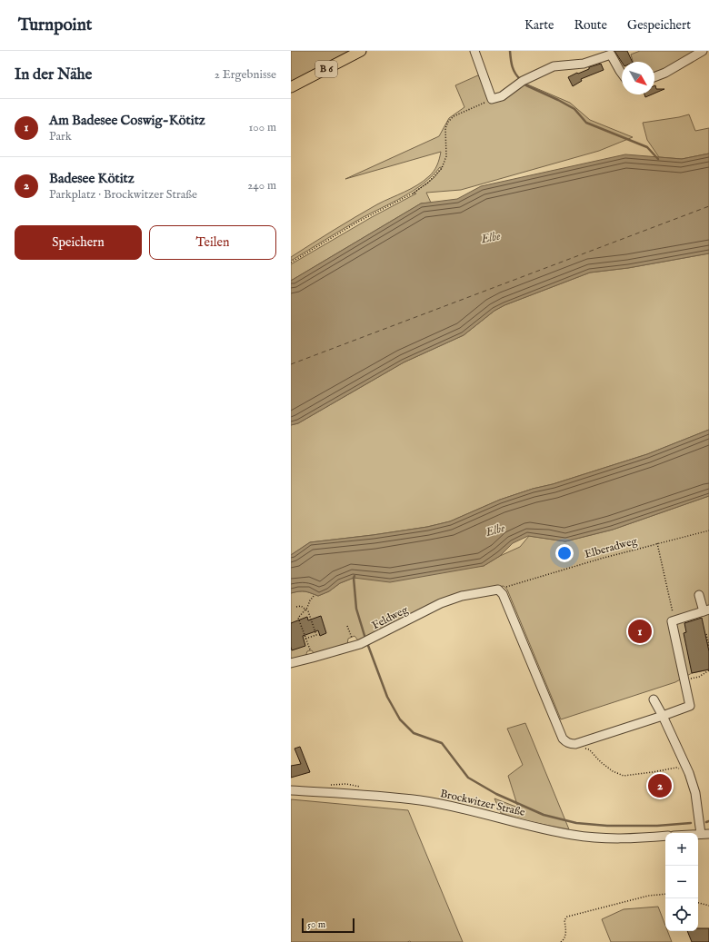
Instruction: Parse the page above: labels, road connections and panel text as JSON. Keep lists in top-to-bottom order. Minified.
{"streets":{"main road":["B 6"],"street":["Feldweg","Brockwitzer Straße"],"path":["Elberadweg"]},"crossings":[["Elberadweg","Feldweg"]],"water":["Elbe"],"scale_bar":"50 m","north":"bottom right","page":{"header":"Turnpoint","nav":["Karte","Route","Gespeichert"],"heading":["In der Nähe","2 Ergebnisse"],"list":[{"mark":"1","name":"Am Badesee Coswig-Kötitz","note":"Park","value":"100 m"},{"mark":"2","name":"Badesee Kötitz","note":"Parkplatz · Brockwitzer Straße","value":"240 m"}],"buttons":["Speichern","Teilen"],"pins":["1","2"],"map_buttons":["+","−"],"scale":"50 m"}}
